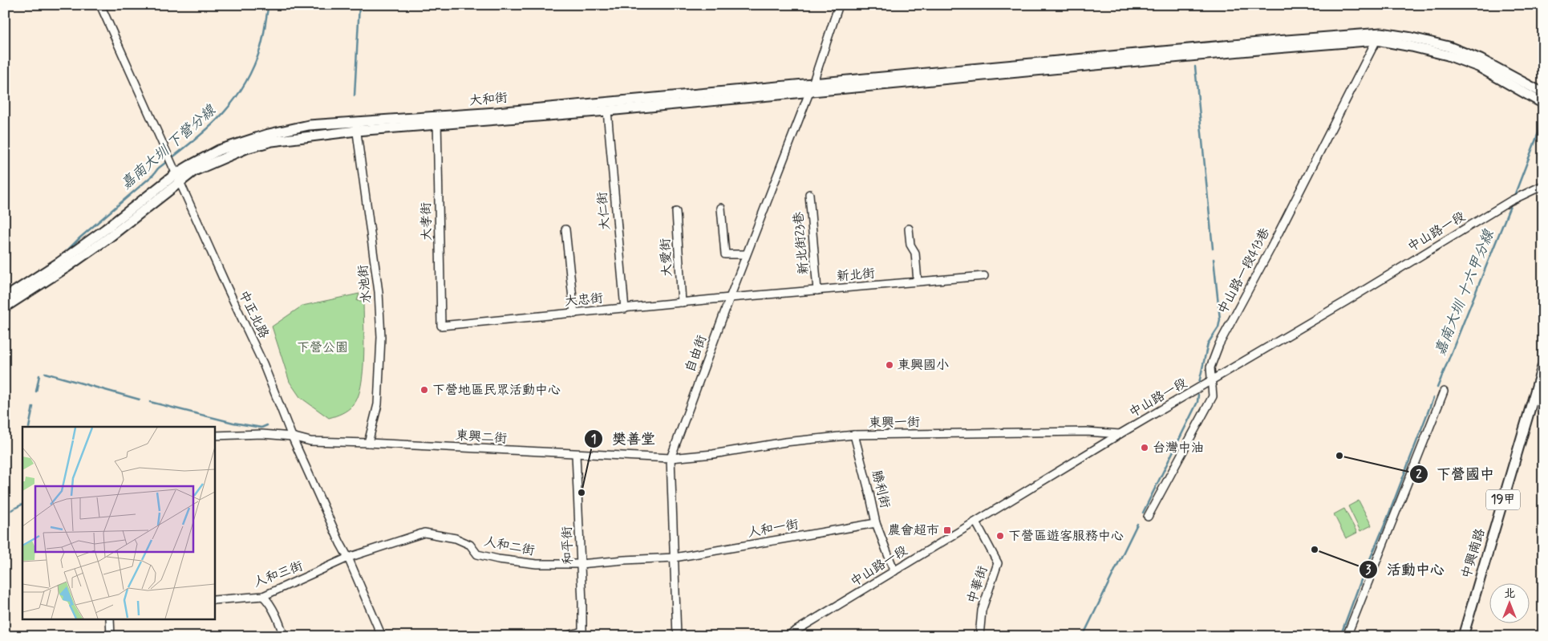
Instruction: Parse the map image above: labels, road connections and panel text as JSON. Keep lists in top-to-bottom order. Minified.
{"streets":{"main road":["大和街","19甲","中興南路"],"street":["大仁街","大孝街","中山路一段","新北街23巷","大愛街","中山路一段413巷","新北街","水池街","大忠街","中正北路","自由街","東興一街","東興二街","勝利街","人和一街","和平街","人和二街","人和三街","中華街"]},"crossings":[["大和街","大仁街"],["大和街","大孝街"],["大和街","水池街"],["大和街","中正北路"],["大和街","自由街"],["大仁街","大忠街"],["大孝街","大忠街"],["中山路一段","中山路一段413巷"],["中山路一段","東興一街"],["中山路一段","勝利街"],["中山路一段","中華街"],["新北街23巷","新北街"],["大愛街","大忠街"],["新北街","大忠街"],["新北街","自由街"],["水池街","東興二街"],["大忠街","自由街"],["中正北路","東興二街"],["中正北路","人和二街"],["中正北路","人和三街"],["自由街","東興一街"],["自由街","東興二街"],["自由街","人和一街"],["自由街","人和二街"],["東興一街","東興二街"],["東興一街","勝利街"],["東興二街","和平街"],["勝利街","人和一街"],["人和一街","人和二街"],["和平街","人和二街"],["人和二街","人和三街"]],"water":["嘉南大圳 下營分線","嘉南大圳 十六甲分線"],"parks":["下營公園"],"places":{"other":["東興國小","下營地區民眾活動中心","台灣中油","下營國中","樊善堂","下營區遊客服務中心","活動中心"],"transit":["農會超市"]},"north":"top"}
